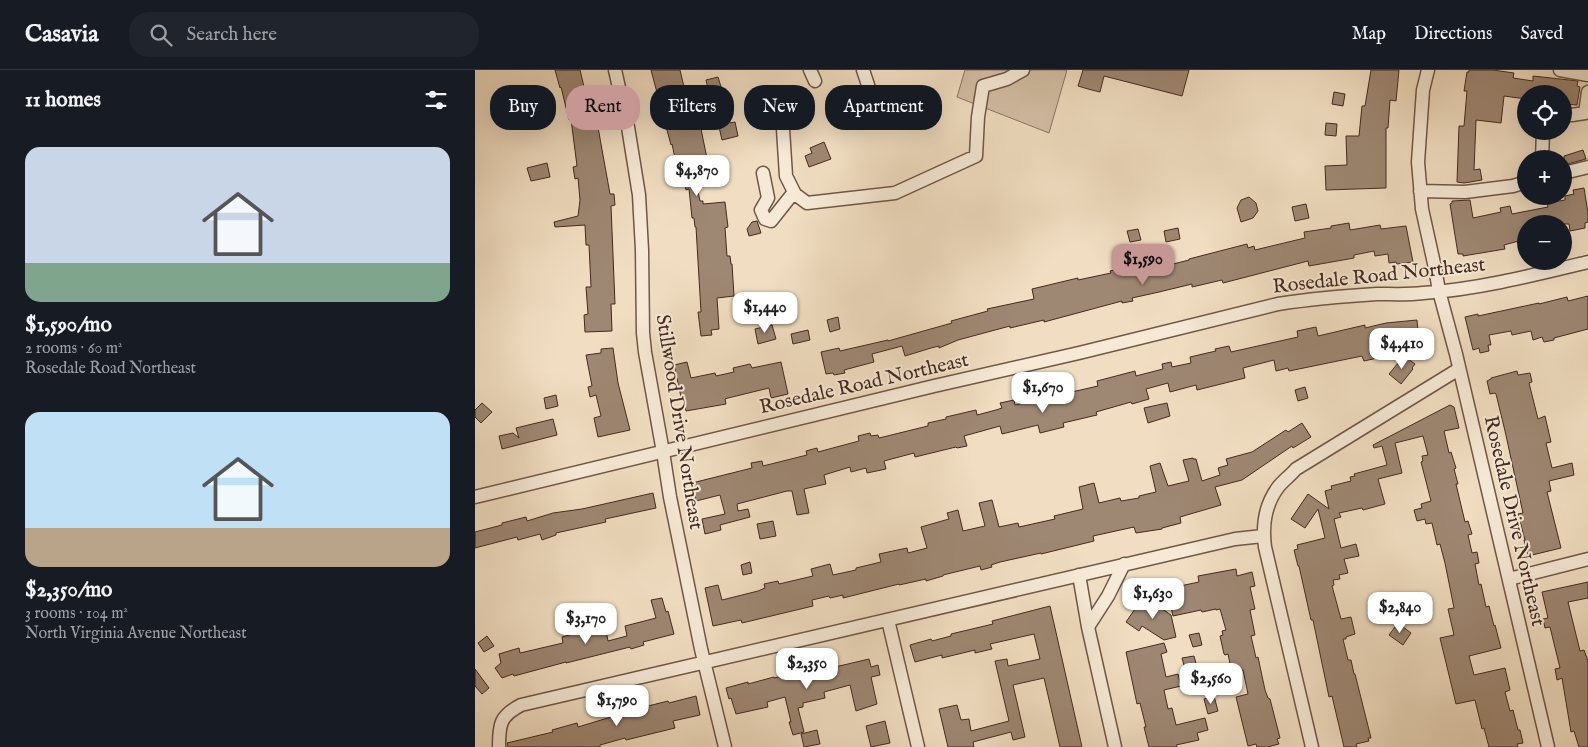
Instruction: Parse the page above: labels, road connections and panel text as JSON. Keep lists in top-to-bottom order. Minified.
{"streets":{"street":["Rosedale Road Northeast","Stillwood Drive Northeast","Rosedale Drive Northeast"]},"crossings":[["Rosedale Road Northeast","Stillwood Drive Northeast"],["Rosedale Road Northeast","Rosedale Drive Northeast"]],"page":{"header":"Casavia","search":"Search here","nav":["Map","Directions","Saved"],"heading":"11 homes","map_buttons":["+","−"],"chip":["Buy","Rent","Filters","New","Apartment"],"list":[{"name":"$1,590/mo","note":"2 rooms · 60 m² · Rosedale Road Northeast"},{"name":"$2,350/mo","note":"3 rooms · 104 m² · North Virginia Avenue Northeast"}],"price":["$4,870","$1,590","$1,440","$4,410","$1,670","$1,630","$2,840","$3,170","$2,350","$2,560","$1,790"]}}
